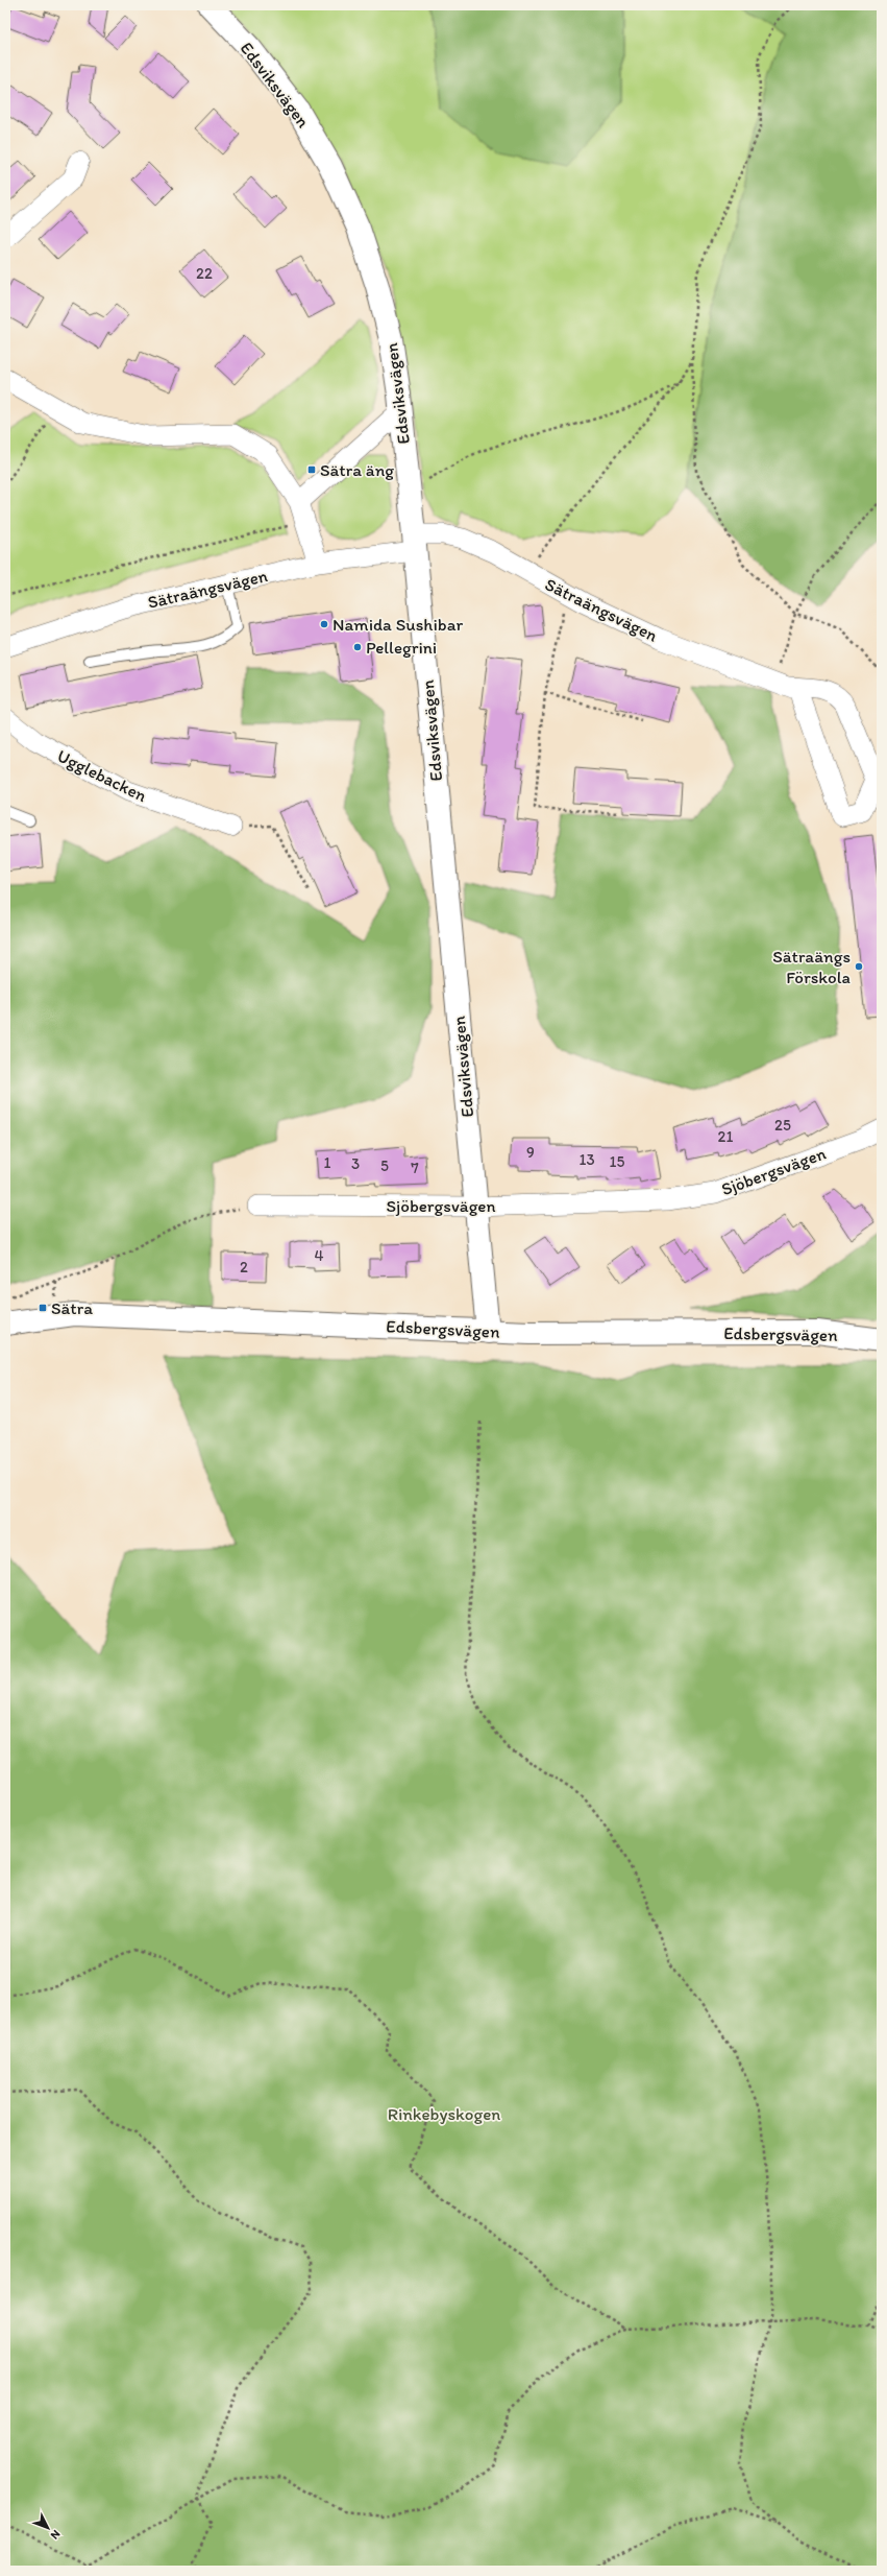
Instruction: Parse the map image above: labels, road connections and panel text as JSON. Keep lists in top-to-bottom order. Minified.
{"streets":{"street":["Edsviksvägen","Sätraängsvägen","Ugglebacken","Sjöbergsvägen","Edsbergsvägen"]},"crossings":[["Edsviksvägen","Sätraängsvägen"],["Edsviksvägen","Sjöbergsvägen"],["Edsviksvägen","Edsbergsvägen"]],"parks":["Rinkebyskogen"],"places":{"transit":["Sätra äng","Sätra"],"other":["Namida Sushibar","Pellegrini","Sätraängs Förskola"]},"house_numbers":["22","25","21","9","13","15","1","3","5","7","4","2"],"north":"bottom right"}
